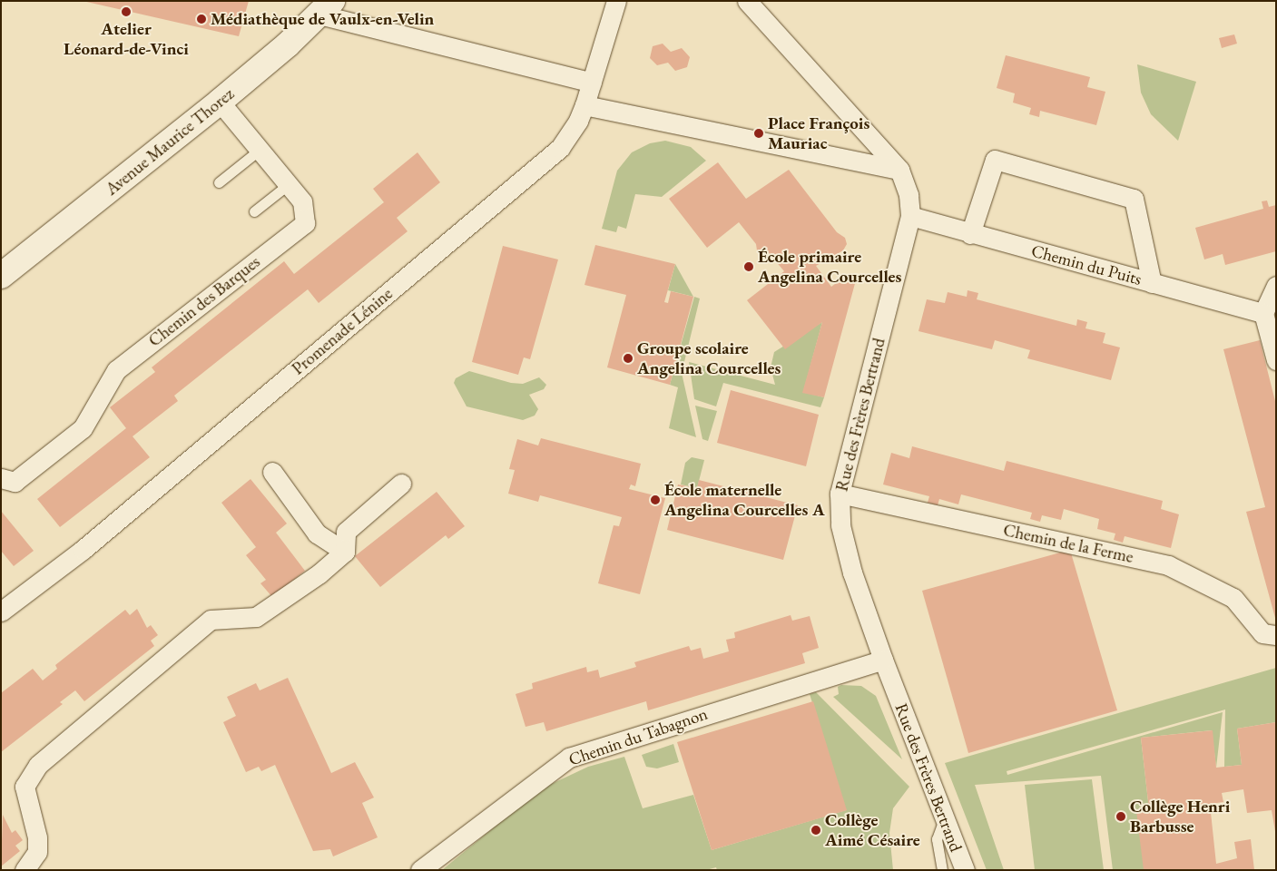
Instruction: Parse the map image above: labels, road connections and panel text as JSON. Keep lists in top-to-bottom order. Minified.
{"streets":{"street":["Avenue Maurice Thorez","Chemin du Puits","Chemin des Barques","Promenade Lénine","Rue des Frères Bertrand","Chemin de la Ferme","Chemin du Tabagnon"]},"crossings":[["Avenue Maurice Thorez","Chemin des Barques"],["Chemin du Puits","Rue des Frères Bertrand"],["Rue des Frères Bertrand","Chemin de la Ferme"],["Rue des Frères Bertrand","Chemin du Tabagnon"]],"places":["Atelier Léonard-de-Vinci","Médiathèque de Vaulx-en-Velin","Place François Mauriac","École primaire Angelina Courcelles","Groupe scolaire Angelina Courcelles","École maternelle Angelina Courcelles A","Collège Henri Barbusse","Collège Aimé Césaire"]}
